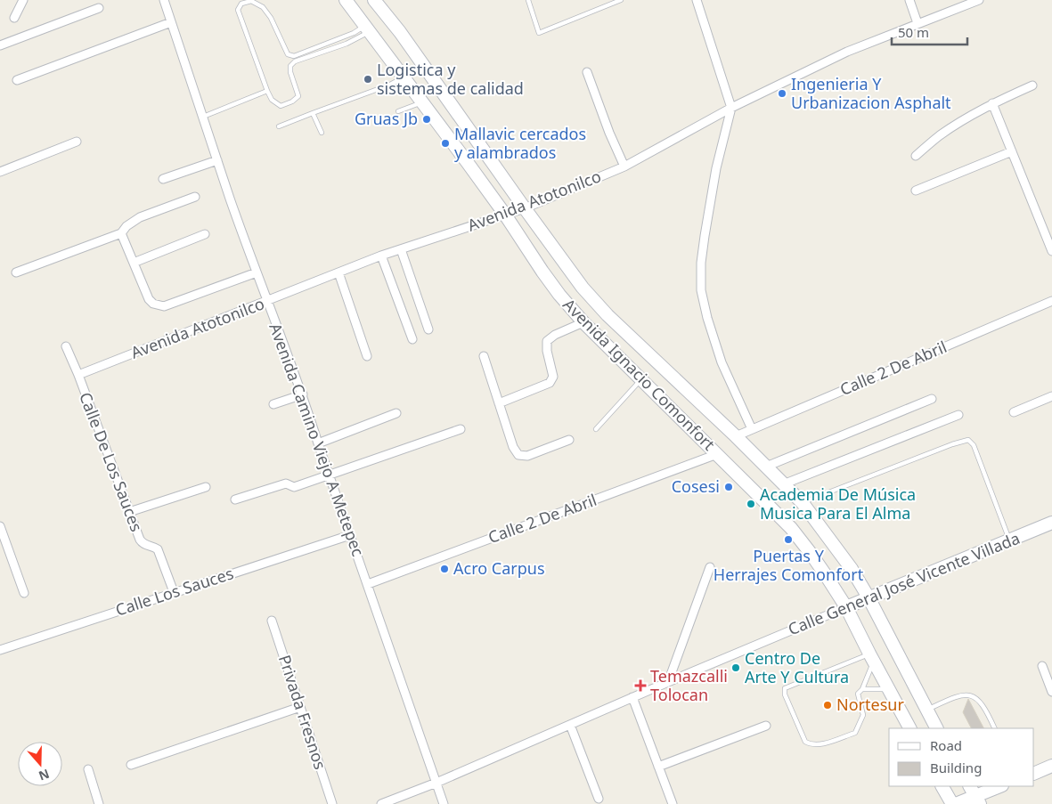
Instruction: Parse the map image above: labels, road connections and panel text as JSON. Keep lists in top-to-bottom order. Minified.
{"streets":{"main road":["Avenida Ignacio Comonfort","Calle General José Vicente Villada"],"street":["Avenida Atotonilco","Calle 2 De Abril","Avenida Camino Viejo A Metepec","Calle De Los Sauces","Calle Los Sauces","Privada Fresnos"]},"crossings":[["Avenida Atotonilco","Avenida Ignacio Comonfort"],["Avenida Atotonilco","Avenida Camino Viejo A Metepec"],["Avenida Atotonilco","Calle De Los Sauces"],["Calle 2 De Abril","Avenida Ignacio Comonfort"],["Calle 2 De Abril","Avenida Camino Viejo A Metepec"],["Avenida Ignacio Comonfort","Calle General José Vicente Villada"],["Avenida Camino Viejo A Metepec","Calle General José Vicente Villada"],["Avenida Camino Viejo A Metepec","Calle Los Sauces"],["Calle De Los Sauces","Calle Los Sauces"]],"places":{"other":["Logistica y sistemas de calidad","Ingenieria Y Urbanizacion Asphalt","Gruas Jb","Mallavic cercados y alambrados","Cosesi","Academia De Música Musica Para El Alma","Puertas Y Herrajes Comonfort","Acro Carpus","Centro De Arte Y Cultura","Nortesur"],"health":["Temazcalli Tolocan"]},"legend":["Road","Building"],"scale_bar":"50 m","north":"bottom"}
